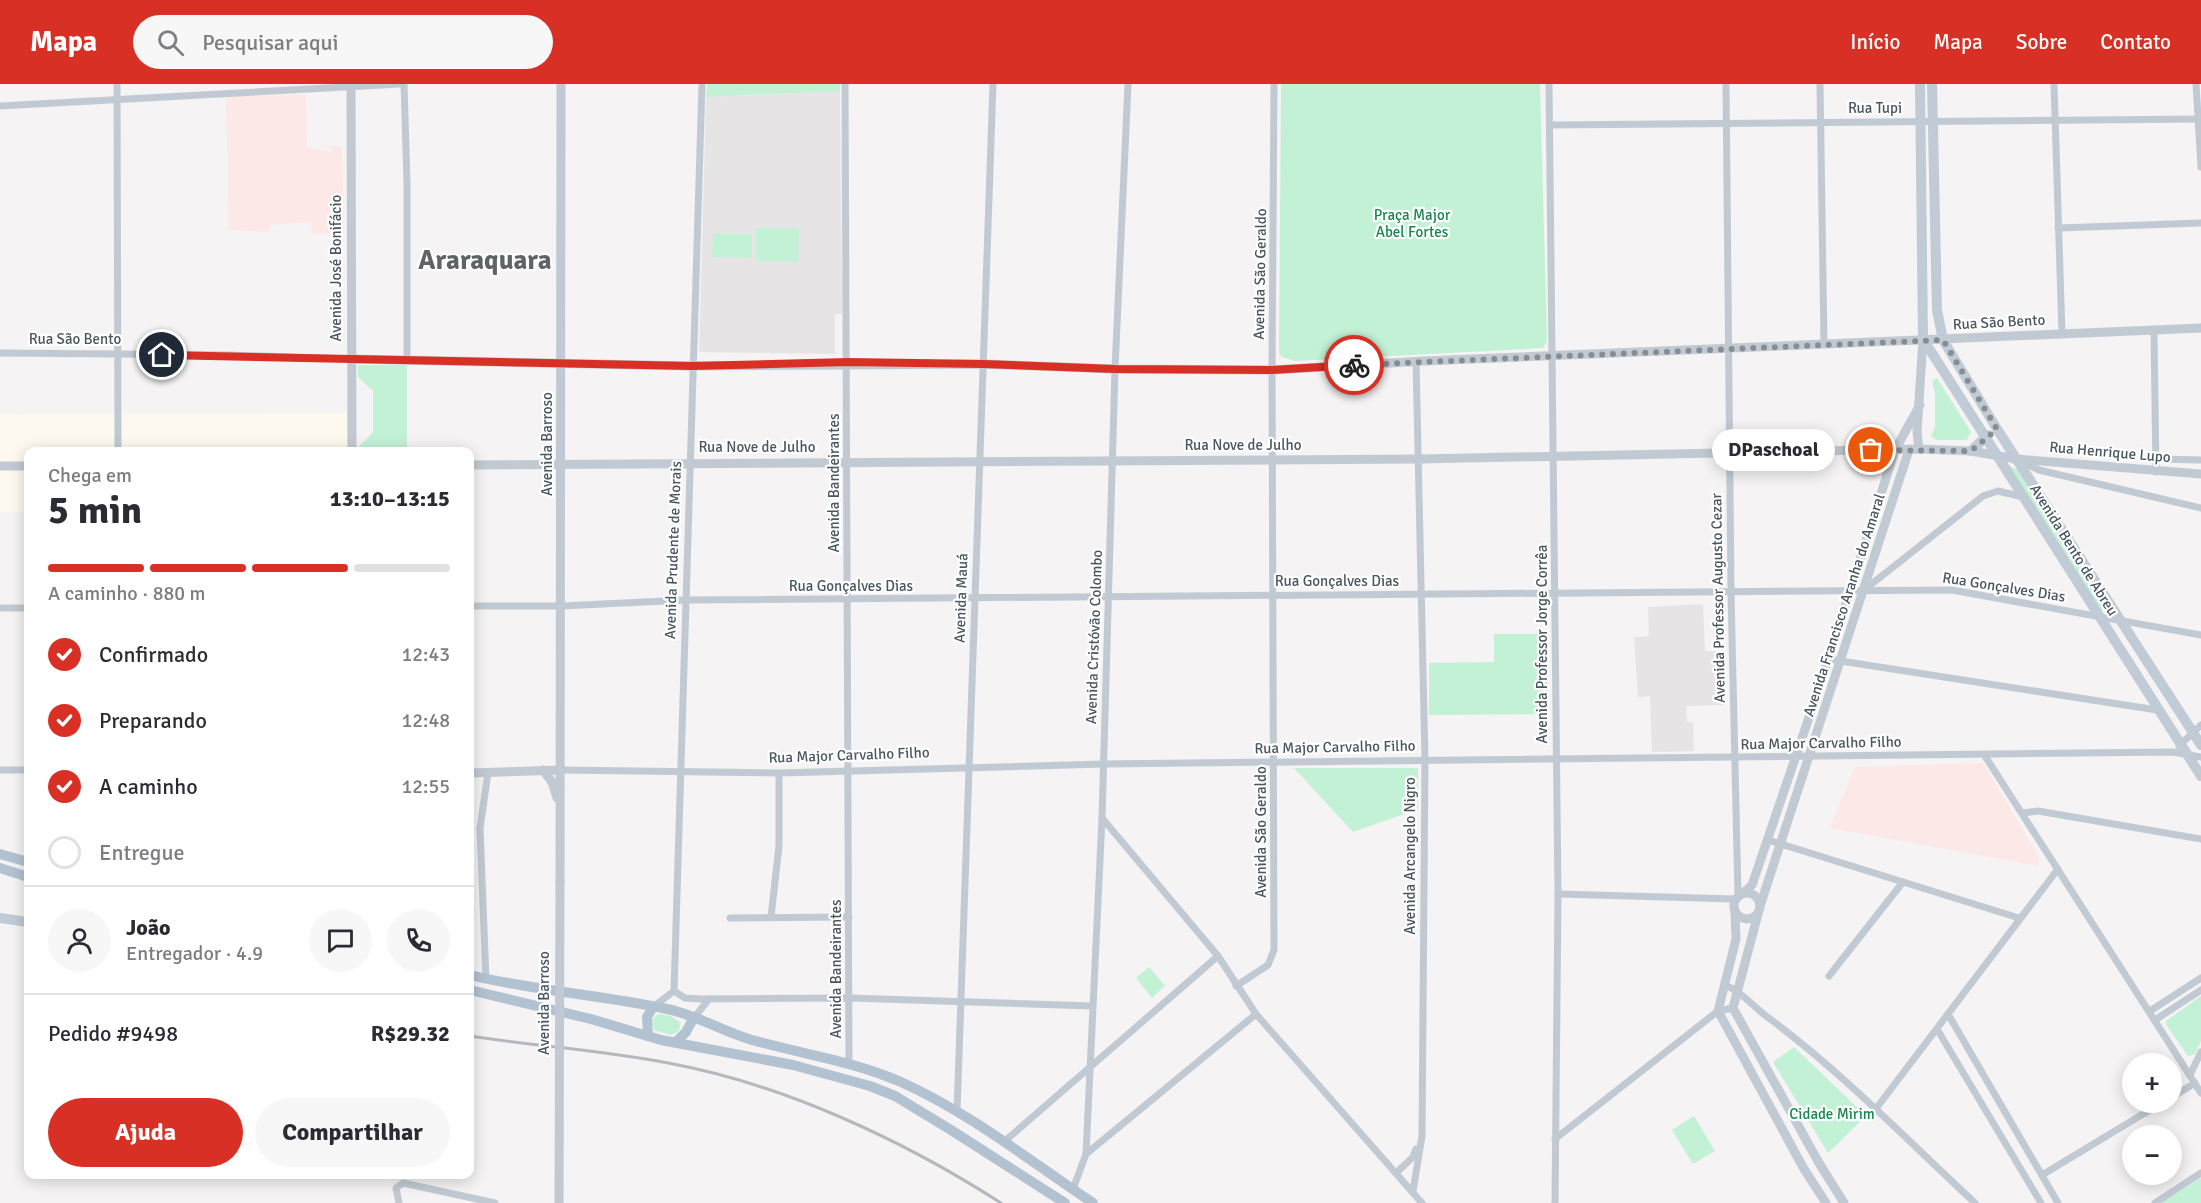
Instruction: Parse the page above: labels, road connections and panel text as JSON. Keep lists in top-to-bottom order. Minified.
{"streets":{"main road":["Avenida Bento de Abreu"],"street":["Rua Tupi","Avenida José Bonifácio","Avenida São Geraldo","Rua São Bento","Avenida Barroso","Rua Nove de Julho","Rua Henrique Lupo","Avenida Bandeirantes","Avenida Prudente de Morais","Rua Gonçalves Dias","Avenida Mauá","Avenida Professor Augusto Cezar","Avenida Francisco Aranha do Amaral","Avenida Cristóvão Colombo","Avenida Professor Jorge Corrêa","Rua Major Carvalho Filho","Avenida Arcangelo Nigro"]},"crossings":[["Rua Tupi","Avenida Bento de Abreu"],["Rua Tupi","Avenida Professor Augusto Cezar"],["Rua Tupi","Avenida Professor Jorge Corrêa"],["Avenida José Bonifácio","Rua São Bento"],["Avenida São Geraldo","Rua São Bento"],["Avenida São Geraldo","Rua Nove de Julho"],["Avenida São Geraldo","Rua Gonçalves Dias"],["Avenida São Geraldo","Rua Major Carvalho Filho"],["Rua São Bento","Avenida Barroso"],["Rua São Bento","Avenida Bandeirantes"],["Rua São Bento","Avenida Prudente de Morais"],["Rua São Bento","Avenida Bento de Abreu"],["Rua São Bento","Avenida Mauá"],["Rua São Bento","Avenida Professor Augusto Cezar"],["Rua São Bento","Avenida Francisco Aranha do Amaral"],["Rua São Bento","Avenida Cristóvão Colombo"],["Rua São Bento","Avenida Professor Jorge Corrêa"],["Rua São Bento","Avenida Arcangelo Nigro"],["Avenida Barroso","Rua Nove de Julho"],["Avenida Barroso","Rua Gonçalves Dias"],["Avenida Barroso","Rua Major Carvalho Filho"],["Rua Nove de Julho","Rua Henrique Lupo"],["Rua Nove de Julho","Avenida Bandeirantes"],["Rua Nove de Julho","Avenida Prudente de Morais"],["Rua Nove de Julho","Avenida Bento de Abreu"],["Rua Nove de Julho","Avenida Mauá"],["Rua Nove de Julho","Avenida Professor Augusto Cezar"],["Rua Nove de Julho","Avenida Francisco Aranha do Amaral"],["Rua Nove de Julho","Avenida Cristóvão Colombo"],["Rua Nove de Julho","Avenida Professor Jorge Corrêa"],["Rua Nove de Julho","Avenida Arcangelo Nigro"],["Rua Henrique Lupo","Avenida Bento de Abreu"],["Avenida Bandeirantes","Rua Gonçalves Dias"],["Avenida Bandeirantes","Rua Major Carvalho Filho"],["Avenida Prudente de Morais","Rua Gonçalves Dias"],["Avenida Prudente de Morais","Rua Major Carvalho Filho"],["Avenida Bento de Abreu","Rua Gonçalves Dias"],["Avenida Bento de Abreu","Avenida Francisco Aranha do Amaral"],["Avenida Bento de Abreu","Rua Major Carvalho Filho"],["Rua Gonçalves Dias","Avenida Mauá"],["Rua Gonçalves Dias","Avenida Professor Augusto Cezar"],["Rua Gonçalves Dias","Avenida Francisco Aranha do Amaral"],["Rua Gonçalves Dias","Avenida Cristóvão Colombo"],["Rua Gonçalves Dias","Avenida Professor Jorge Corrêa"],["Rua Gonçalves Dias","Avenida Arcangelo Nigro"],["Avenida Mauá","Rua Major Carvalho Filho"],["Avenida Professor Augusto Cezar","Avenida Francisco Aranha do Amaral"],["Avenida Professor Augusto Cezar","Rua Major Carvalho Filho"],["Avenida Francisco Aranha do Amaral","Rua Major Carvalho Filho"],["Avenida Cristóvão Colombo","Rua Major Carvalho Filho"],["Avenida Professor Jorge Corrêa","Rua Major Carvalho Filho"],["Rua Major Carvalho Filho","Avenida Arcangelo Nigro"]],"districts":["Araraquara"],"parks":["Praça Major Abel Fortes","Cidade Mirim"],"places":["DPaschoal"],"page":{"header":"Mapa","search":"Pesquisar aqui","nav":["Início","Mapa","Sobre","Contato"],"bubble":"DPaschoal","heading":["5 min","Chega em","13:10–13:15"],"panel":["João","Entregador · 4.9","Pedido #9498","R$29.32"],"bar":"A caminho · 880 m","list":[["Confirmado","12:43"],["Preparando","12:48"],["A caminho","12:55"],"Entregue"],"map_buttons":["+","−"],"buttons":["Ajuda","Compartilhar"]}}
